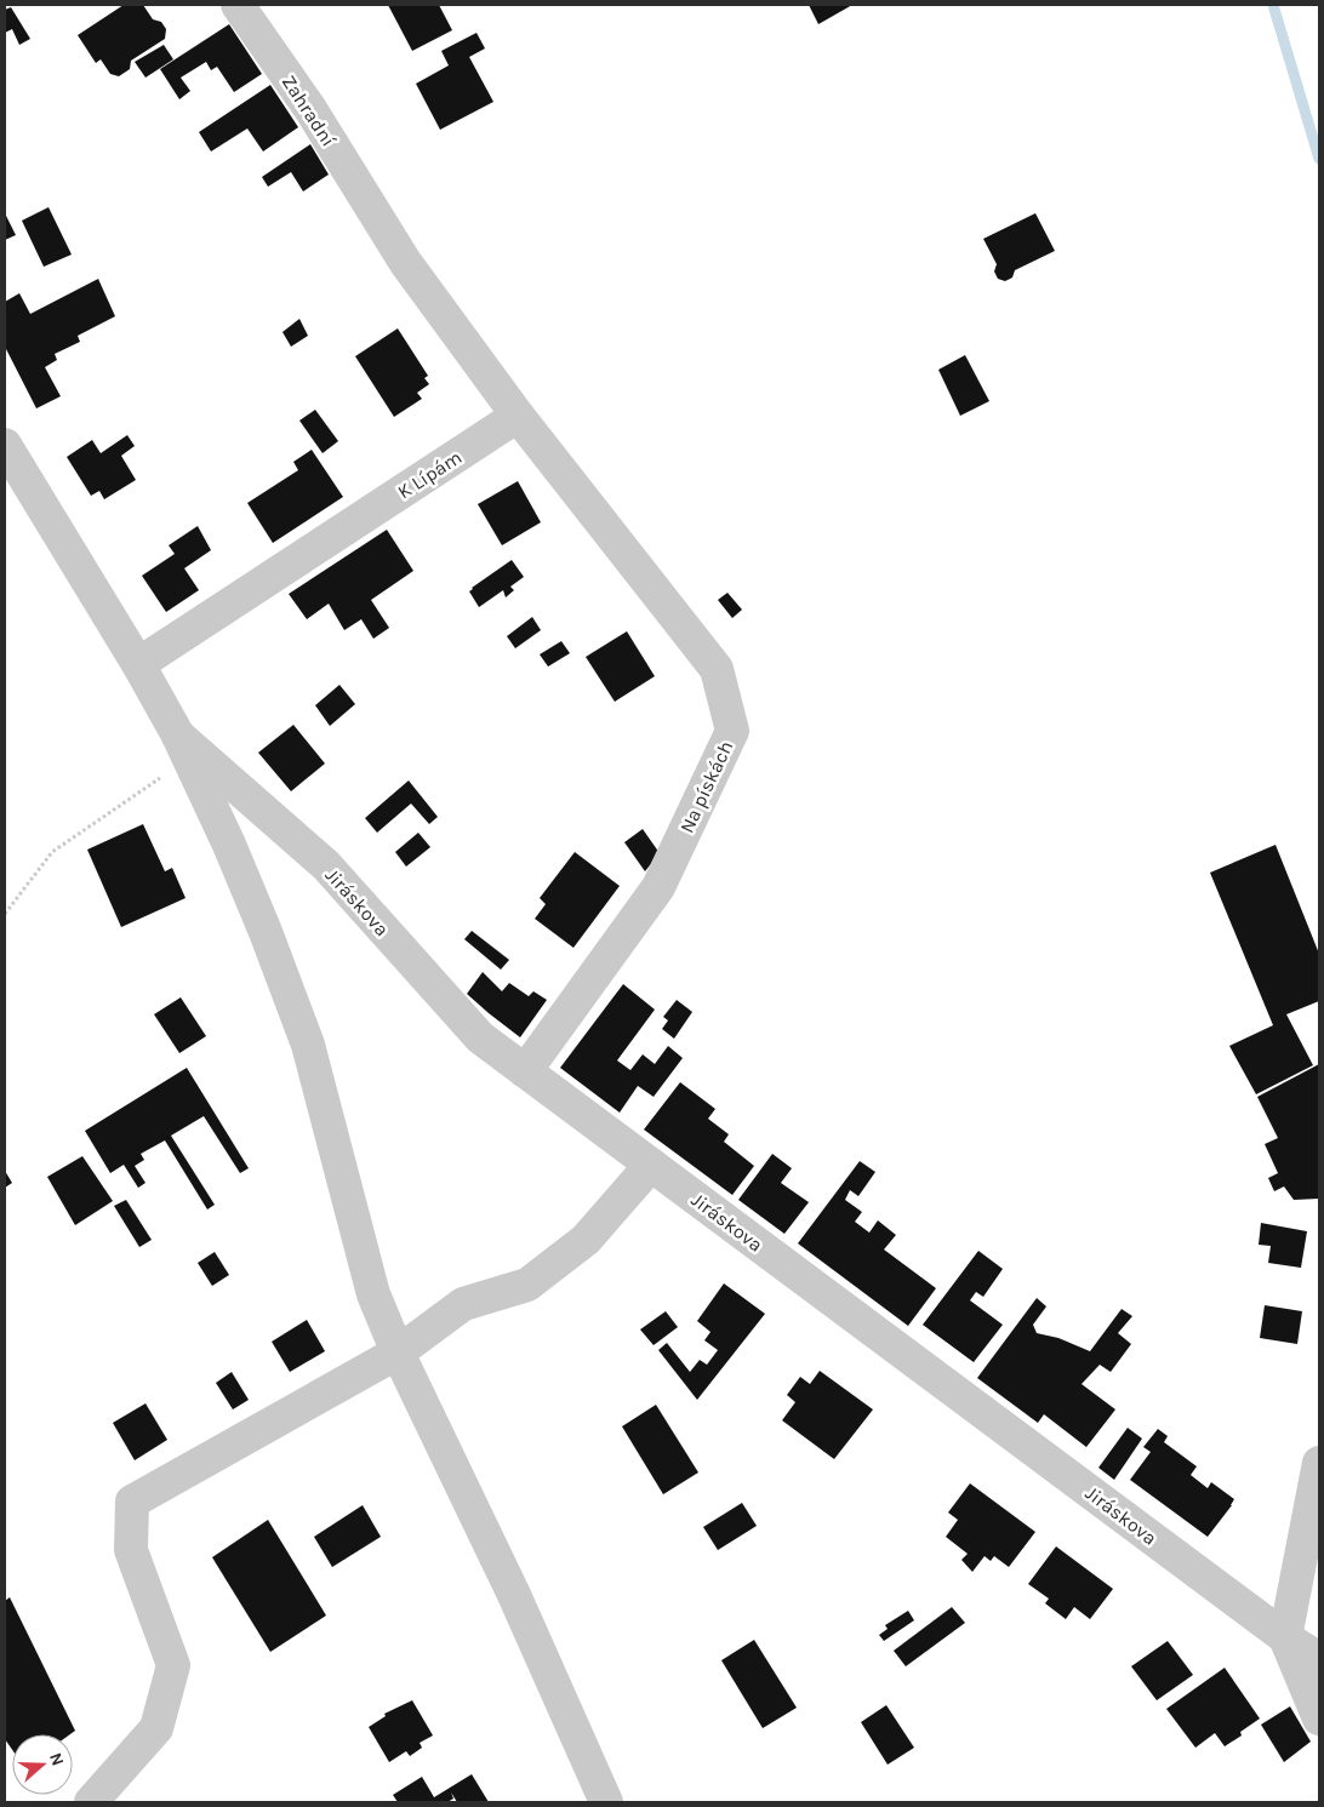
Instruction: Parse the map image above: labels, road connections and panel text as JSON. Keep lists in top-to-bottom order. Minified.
{"streets":{"street":["Zahradní","K Lípám","Na pískách","Jiráskova"]},"crossings":[["Zahradní","K Lípám"],["Zahradní","Na pískách"],["K Lípám","Na pískách"],["Na pískách","Jiráskova"]],"north":"right"}
